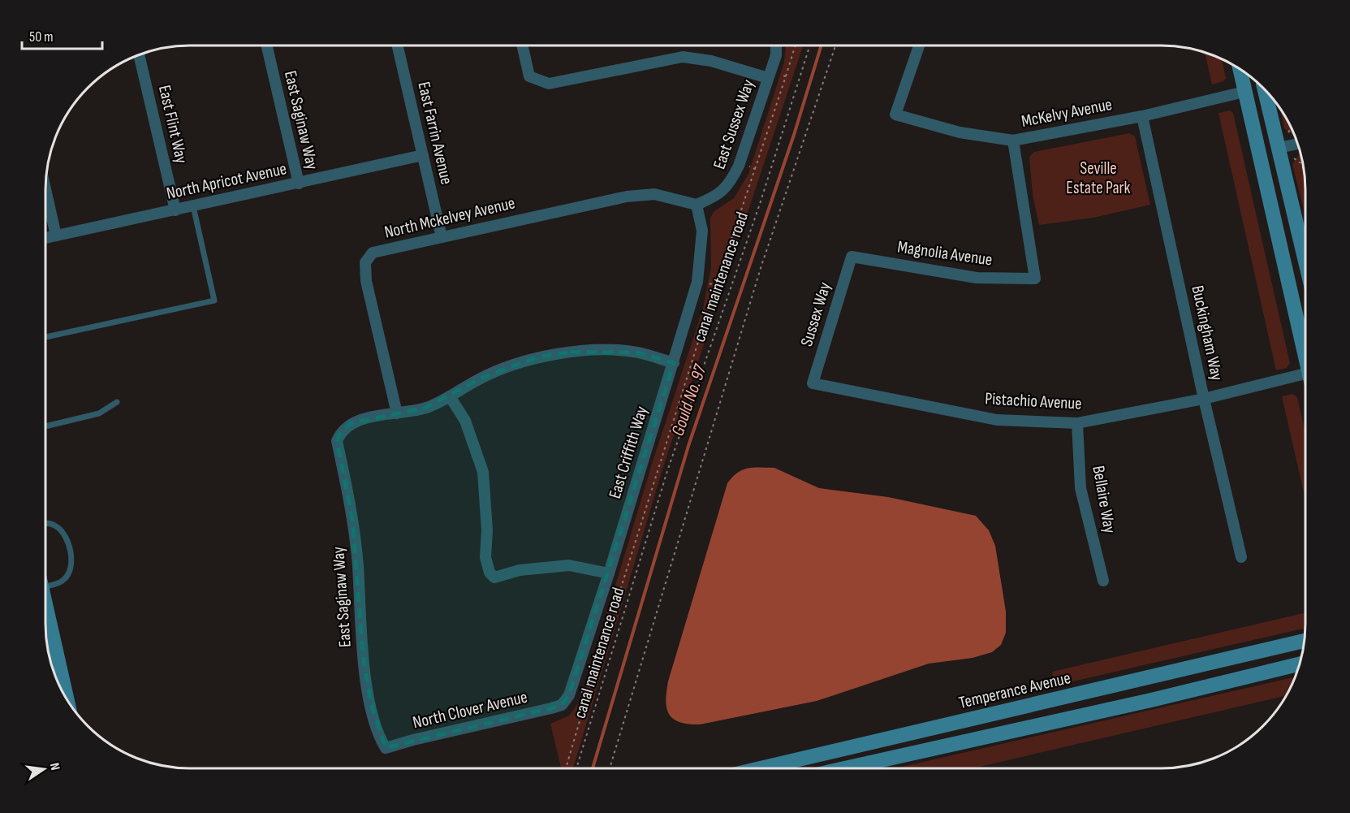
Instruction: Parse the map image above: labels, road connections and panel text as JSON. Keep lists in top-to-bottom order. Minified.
{"streets":{"main road":["Temperance Avenue"],"street":["McKelvy Avenue","East Saginaw Way","East Flint Way","East Sussex Way","East Farrin Avenue","North Apricot Avenue","North Mckelvey Avenue","Magnolia Avenue","Sussex Way","Buckingham Way","Pistachio Avenue","East Criffith Way","Bellaire Way","North Clover Avenue"],"path":["canal maintenance road"]},"crossings":[["McKelvy Avenue","Magnolia Avenue"],["McKelvy Avenue","Buckingham Way"],["East Saginaw Way","North Apricot Avenue"],["East Saginaw Way","North Mckelvey Avenue"],["East Saginaw Way","North Clover Avenue"],["East Flint Way","North Apricot Avenue"],["East Sussex Way","North Mckelvey Avenue"],["East Sussex Way","East Criffith Way"],["East Farrin Avenue","North Apricot Avenue"],["East Farrin Avenue","North Mckelvey Avenue"],["North Mckelvey Avenue","East Criffith Way"],["Magnolia Avenue","Sussex Way"],["Sussex Way","Pistachio Avenue"],["Buckingham Way","Pistachio Avenue"],["Pistachio Avenue","Bellaire Way"],["East Criffith Way","North Clover Avenue"]],"water":["Gould No. 97"],"parks":["Seville Estate Park"],"scale_bar":"50 m","north":"right"}
